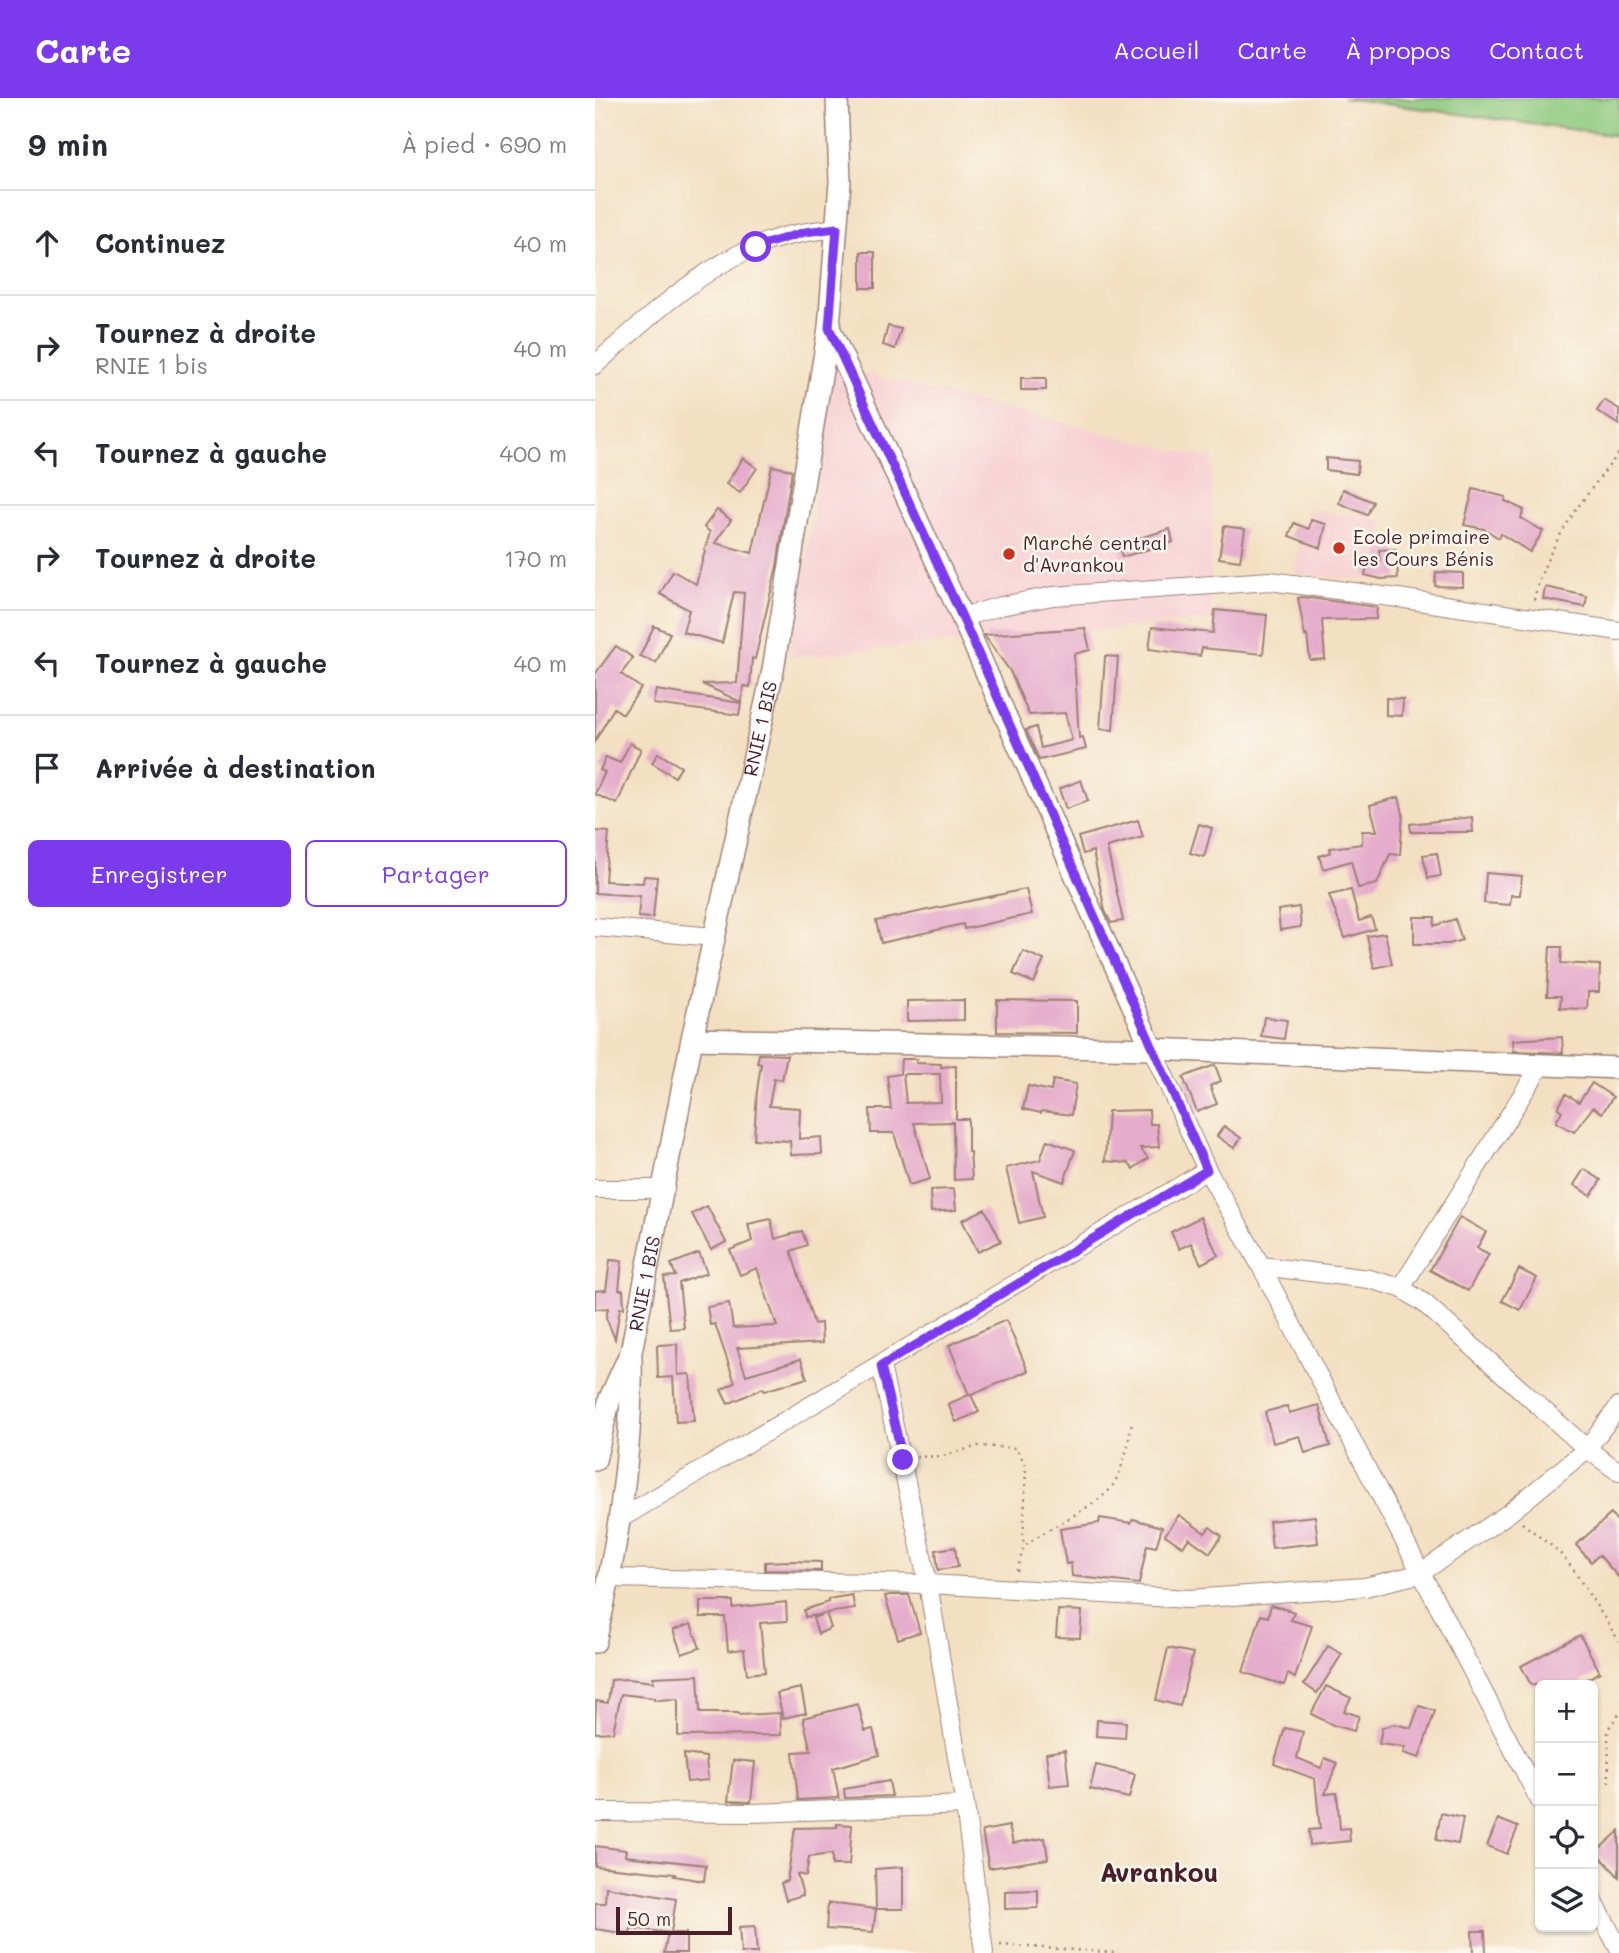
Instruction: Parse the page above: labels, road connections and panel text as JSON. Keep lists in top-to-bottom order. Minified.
{"streets":{"main road":["RNIE 1 BIS"]},"districts":["Avrankou"],"places":["Ecole primaire les Cours Bénis","Marché central d'Avrankou"],"scale_bar":"50 m","page":{"header":"Carte","nav":["Accueil","Carte","À propos","Contact"],"heading":["9 min","À pied · 690 m"],"list":[["Continuez","40 m"],["Tournez à droite","RNIE 1 bis","40 m"],["Tournez à gauche","400 m"],["Tournez à droite","170 m"],["Tournez à gauche","40 m"],"Arrivée à destination"],"buttons":["Enregistrer","Partager"],"map_buttons":["+","−"],"scale":"50 m"}}
